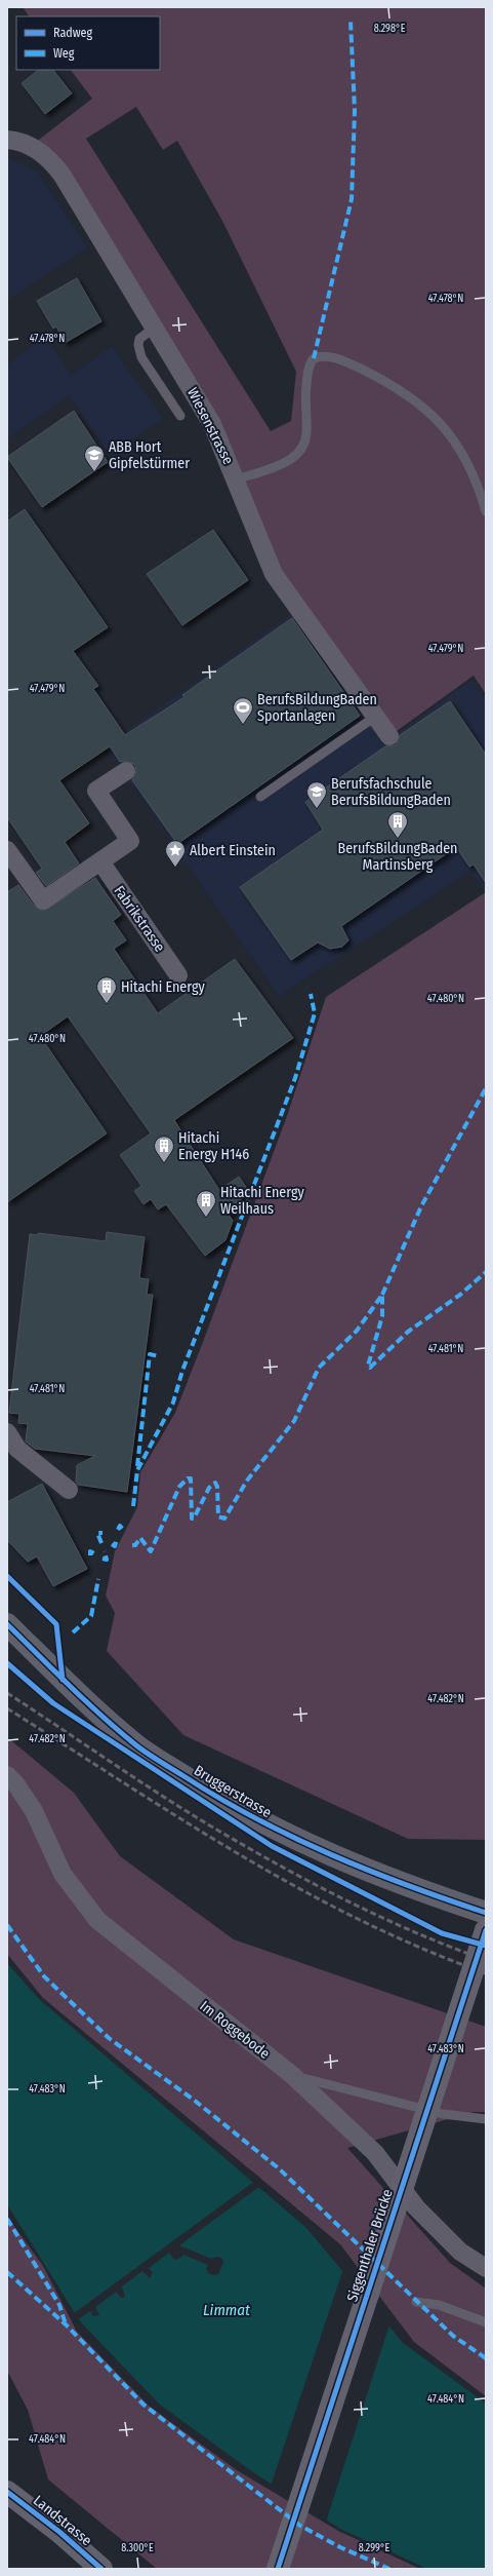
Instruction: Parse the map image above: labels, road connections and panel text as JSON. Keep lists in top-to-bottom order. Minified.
{"streets":{"main road":["Bruggerstrasse","Siggenthaler Brücke","Landstrasse"],"street":["Wiesenstrasse","Fabrikstrasse","Im Roggebode"]},"water":["Limmat"],"places":{"school or university":["ABB Hort Gipfelstürmer","Berufsfachschule BerufsBildungBaden"],"sports":["BerufsBildungBaden Sportanlagen"],"building":["BerufsBildungBaden Martinsberg","Hitachi Energy","Hitachi Energy H146","Hitachi Energy Weilhaus"],"place":["Albert Einstein"]},"legend":["Radweg","Weg"],"coordinates":["8.298°E","47.478°N","47.479°N","47.480°N","47.481°N","47.482°N","47.483°N","47.484°N","8.300°E","8.299°E"]}
